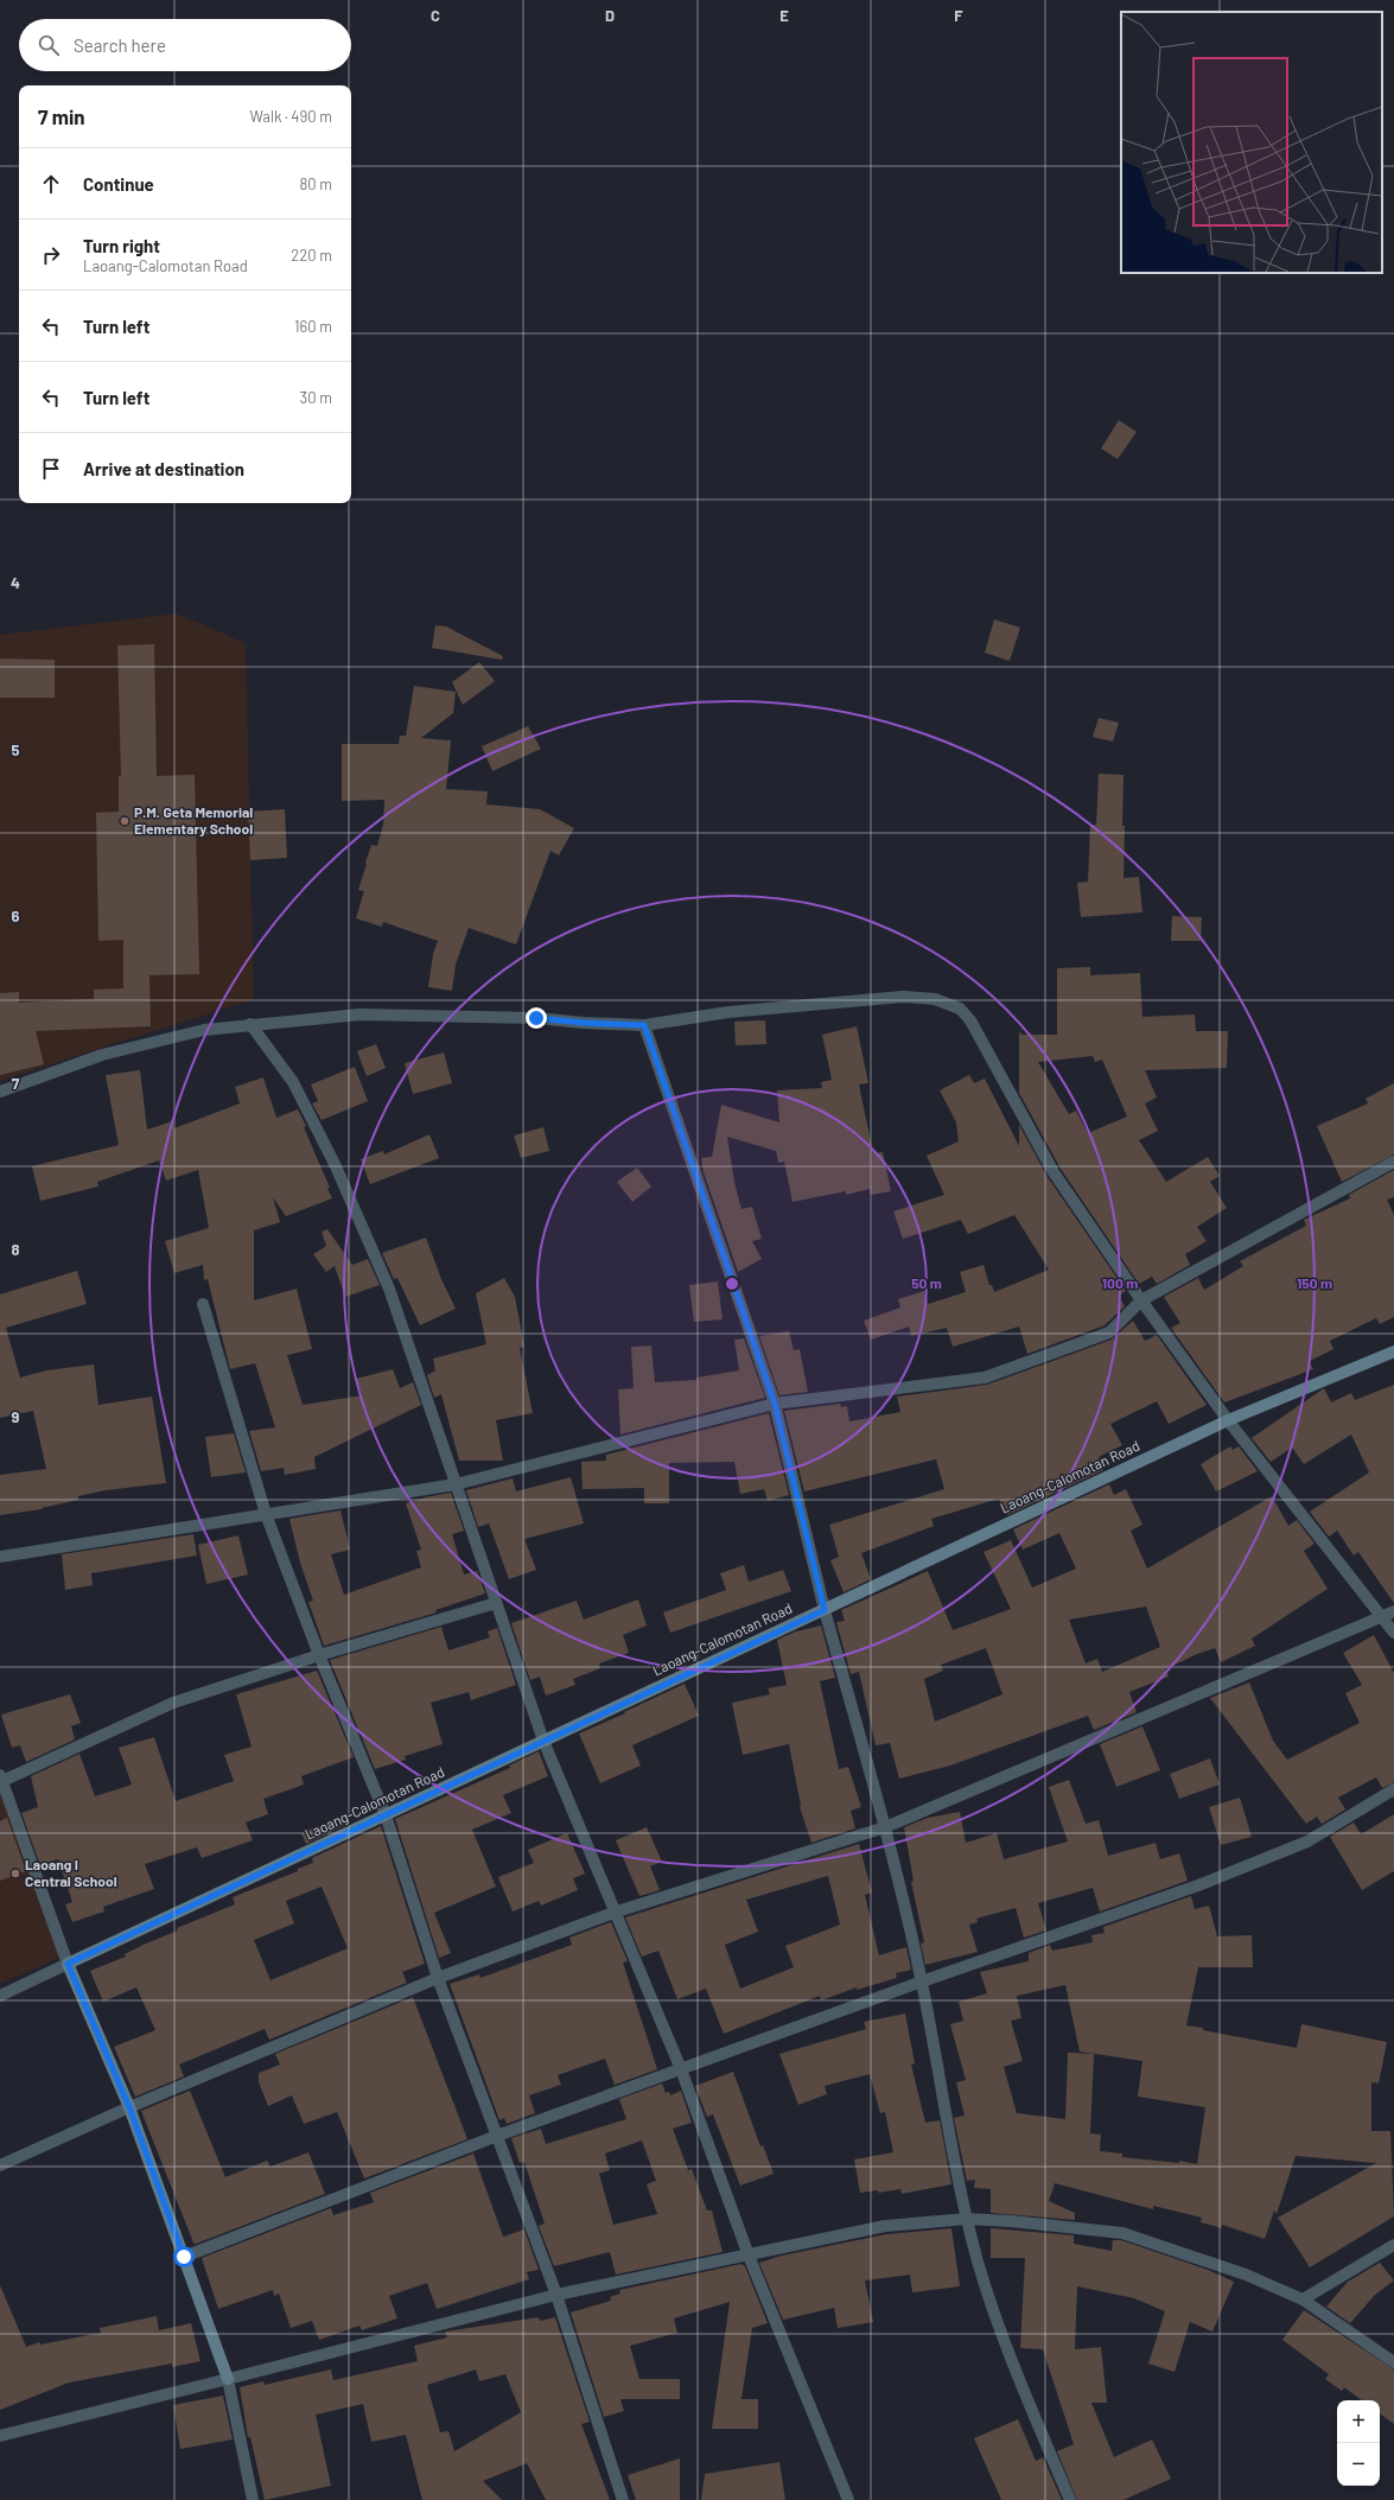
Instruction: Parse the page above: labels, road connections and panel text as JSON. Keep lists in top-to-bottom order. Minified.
{"streets":{"main road":["Laoang-Calomotan Road"]},"places":["P.M. Geta Memorial Elementary School","Laoang I Central School"],"page":{"search":"Search here","heading":["7 min","Walk · 490 m"],"list":[["Continue","80 m"],["Turn right","Laoang-Calomotan Road","220 m"],["Turn left","160 m"],["Turn left","30 m"],"Arrive at destination"],"map_buttons":["+","−"]},"grid":{"columns":["C","D","E","F"],"rows":["4","5","6","7","8","9"]},"rings":["50 m","100 m","150 m"]}
